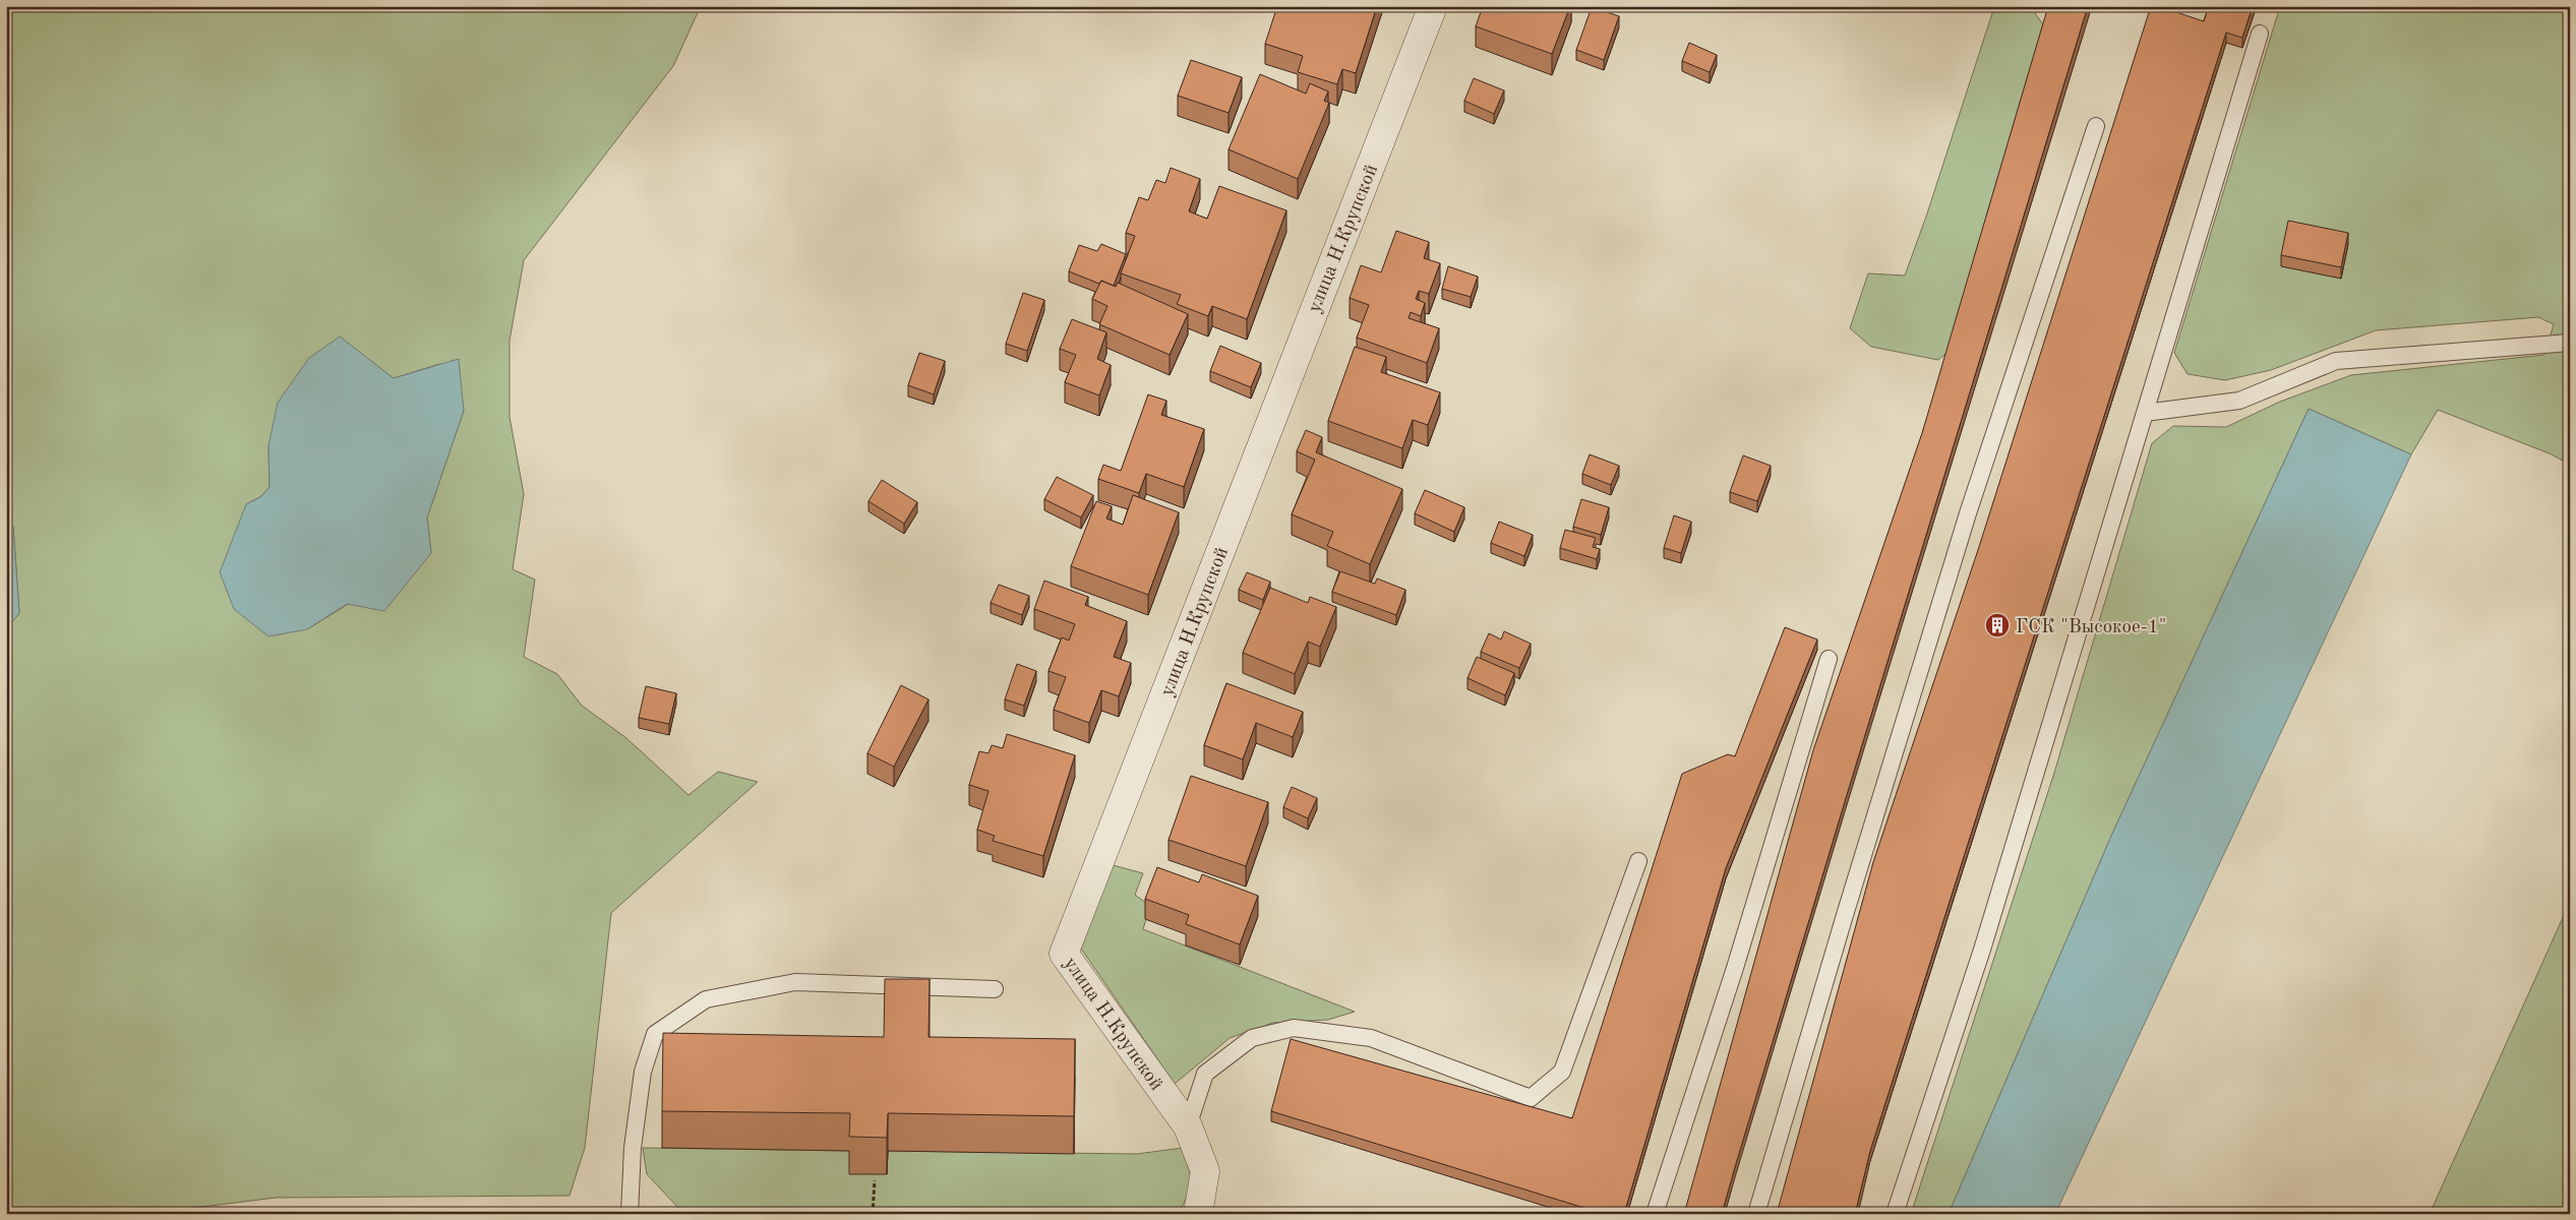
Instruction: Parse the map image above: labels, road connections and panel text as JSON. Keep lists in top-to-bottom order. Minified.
{"streets":{"street":["улица Н.Крупской"]},"places":{"building":["ГСК \"Высокое-1\""]}}
